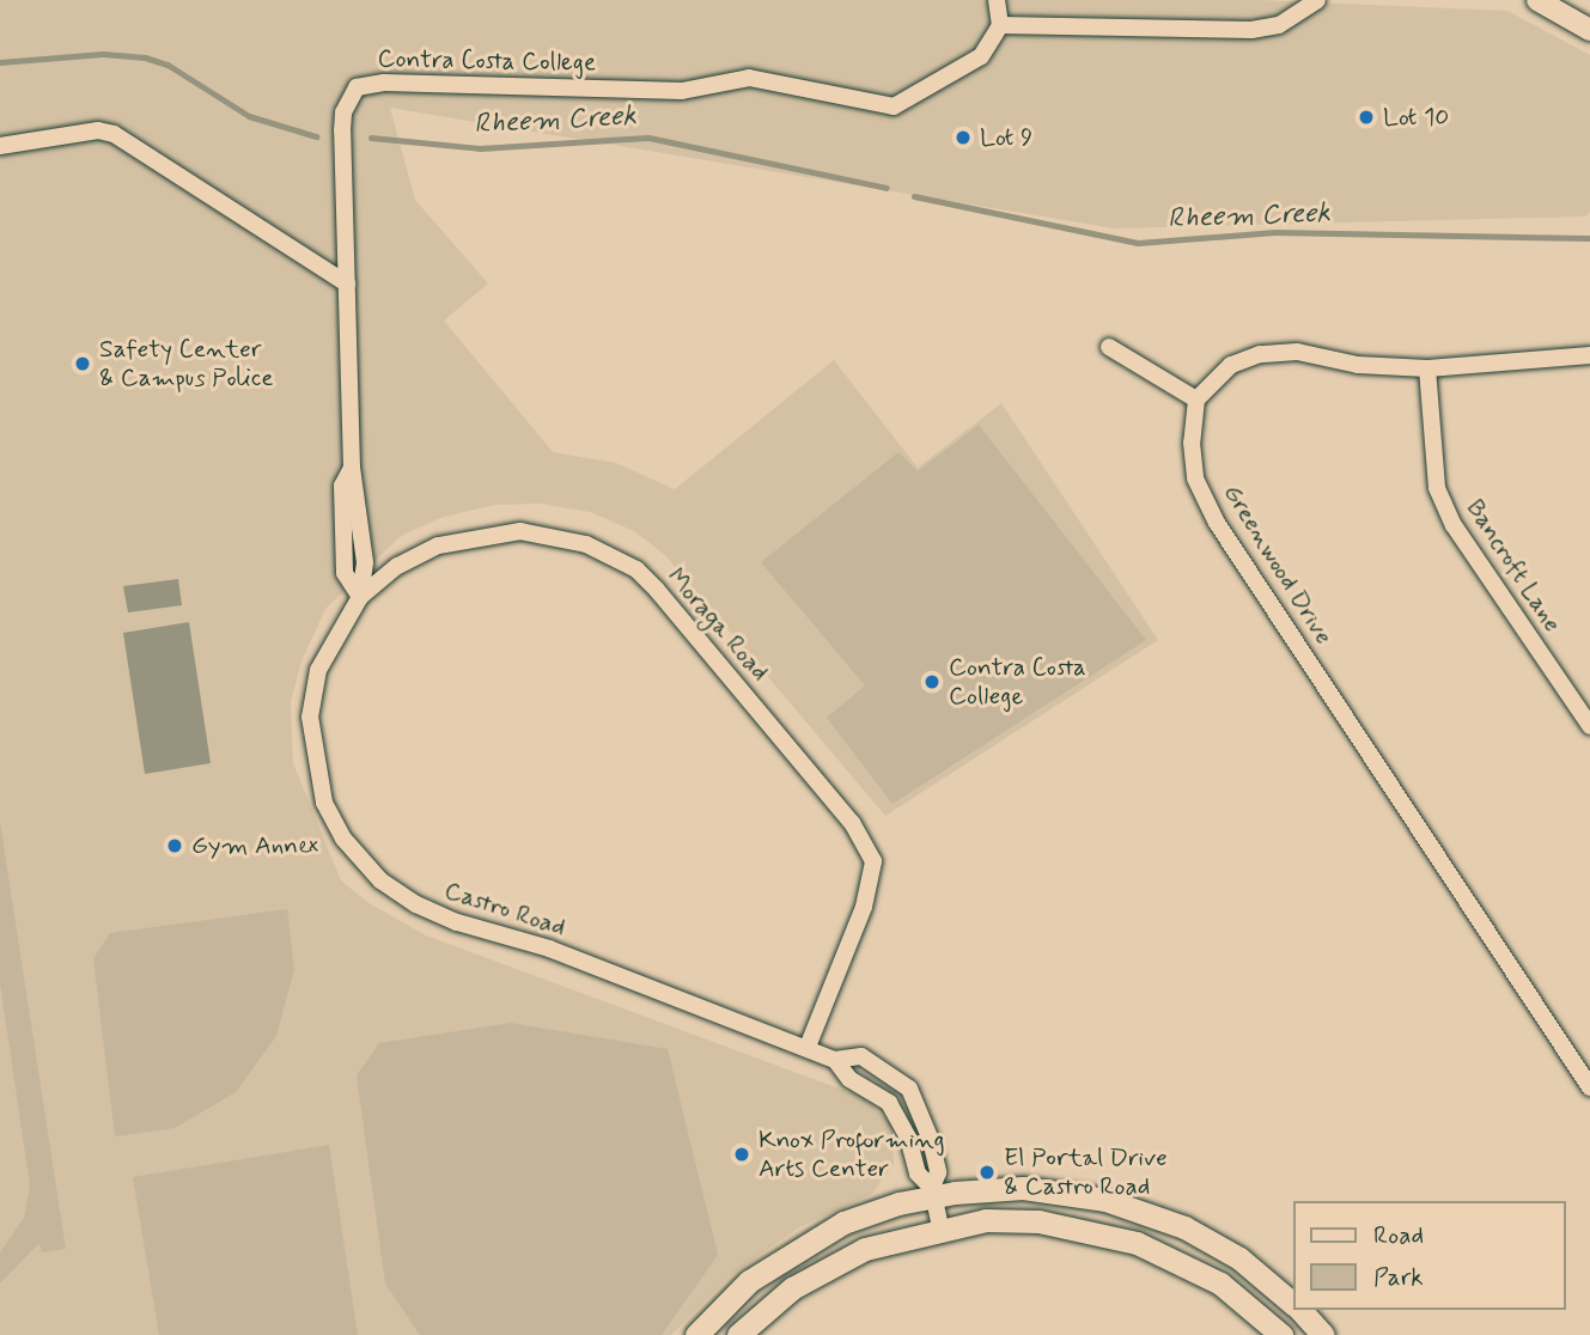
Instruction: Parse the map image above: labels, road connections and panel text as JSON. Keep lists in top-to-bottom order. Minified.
{"streets":{"street":["Contra Costa College","Greenwood Drive","Bancroft Lane","Moraga Road","Castro Road"]},"crossings":[["Contra Costa College","Moraga Road"],["Moraga Road","Castro Road"]],"water":["Rheem Creek"],"places":["Lot 10","Lot 9","Safety Center & Campus Police","Contra Costa College","Gym Annex","Knox Proforming Arts Center","El Portal Drive & Castro Road"],"legend":["Road","Park"]}
